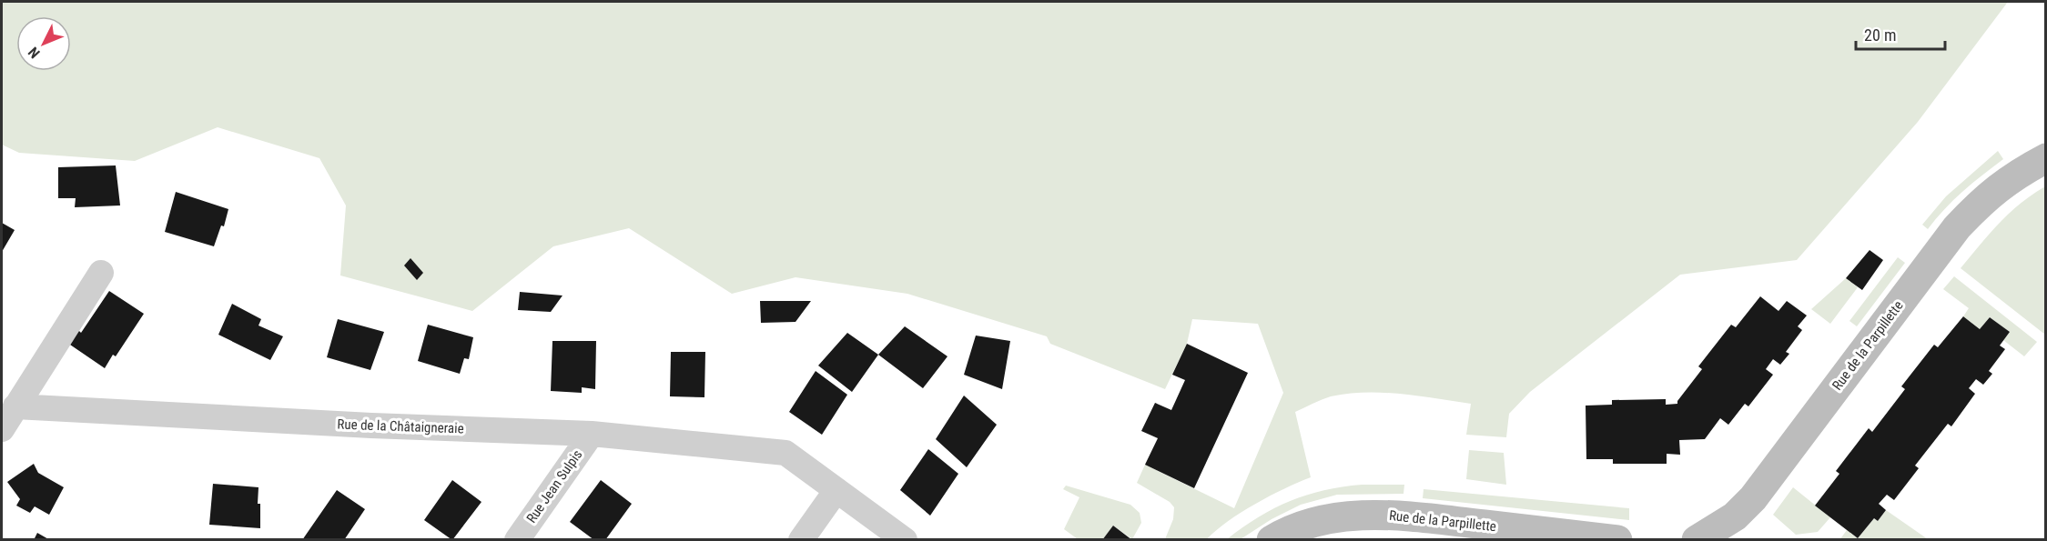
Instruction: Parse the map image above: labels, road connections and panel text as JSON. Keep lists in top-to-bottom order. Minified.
{"streets":{"street":["Rue de la Parpillette","Rue de la Châtaigneraie","Rue Jean Sulpis"]},"crossings":[["Rue de la Châtaigneraie","Rue Jean Sulpis"]],"scale_bar":"20 m","north":"bottom left"}
